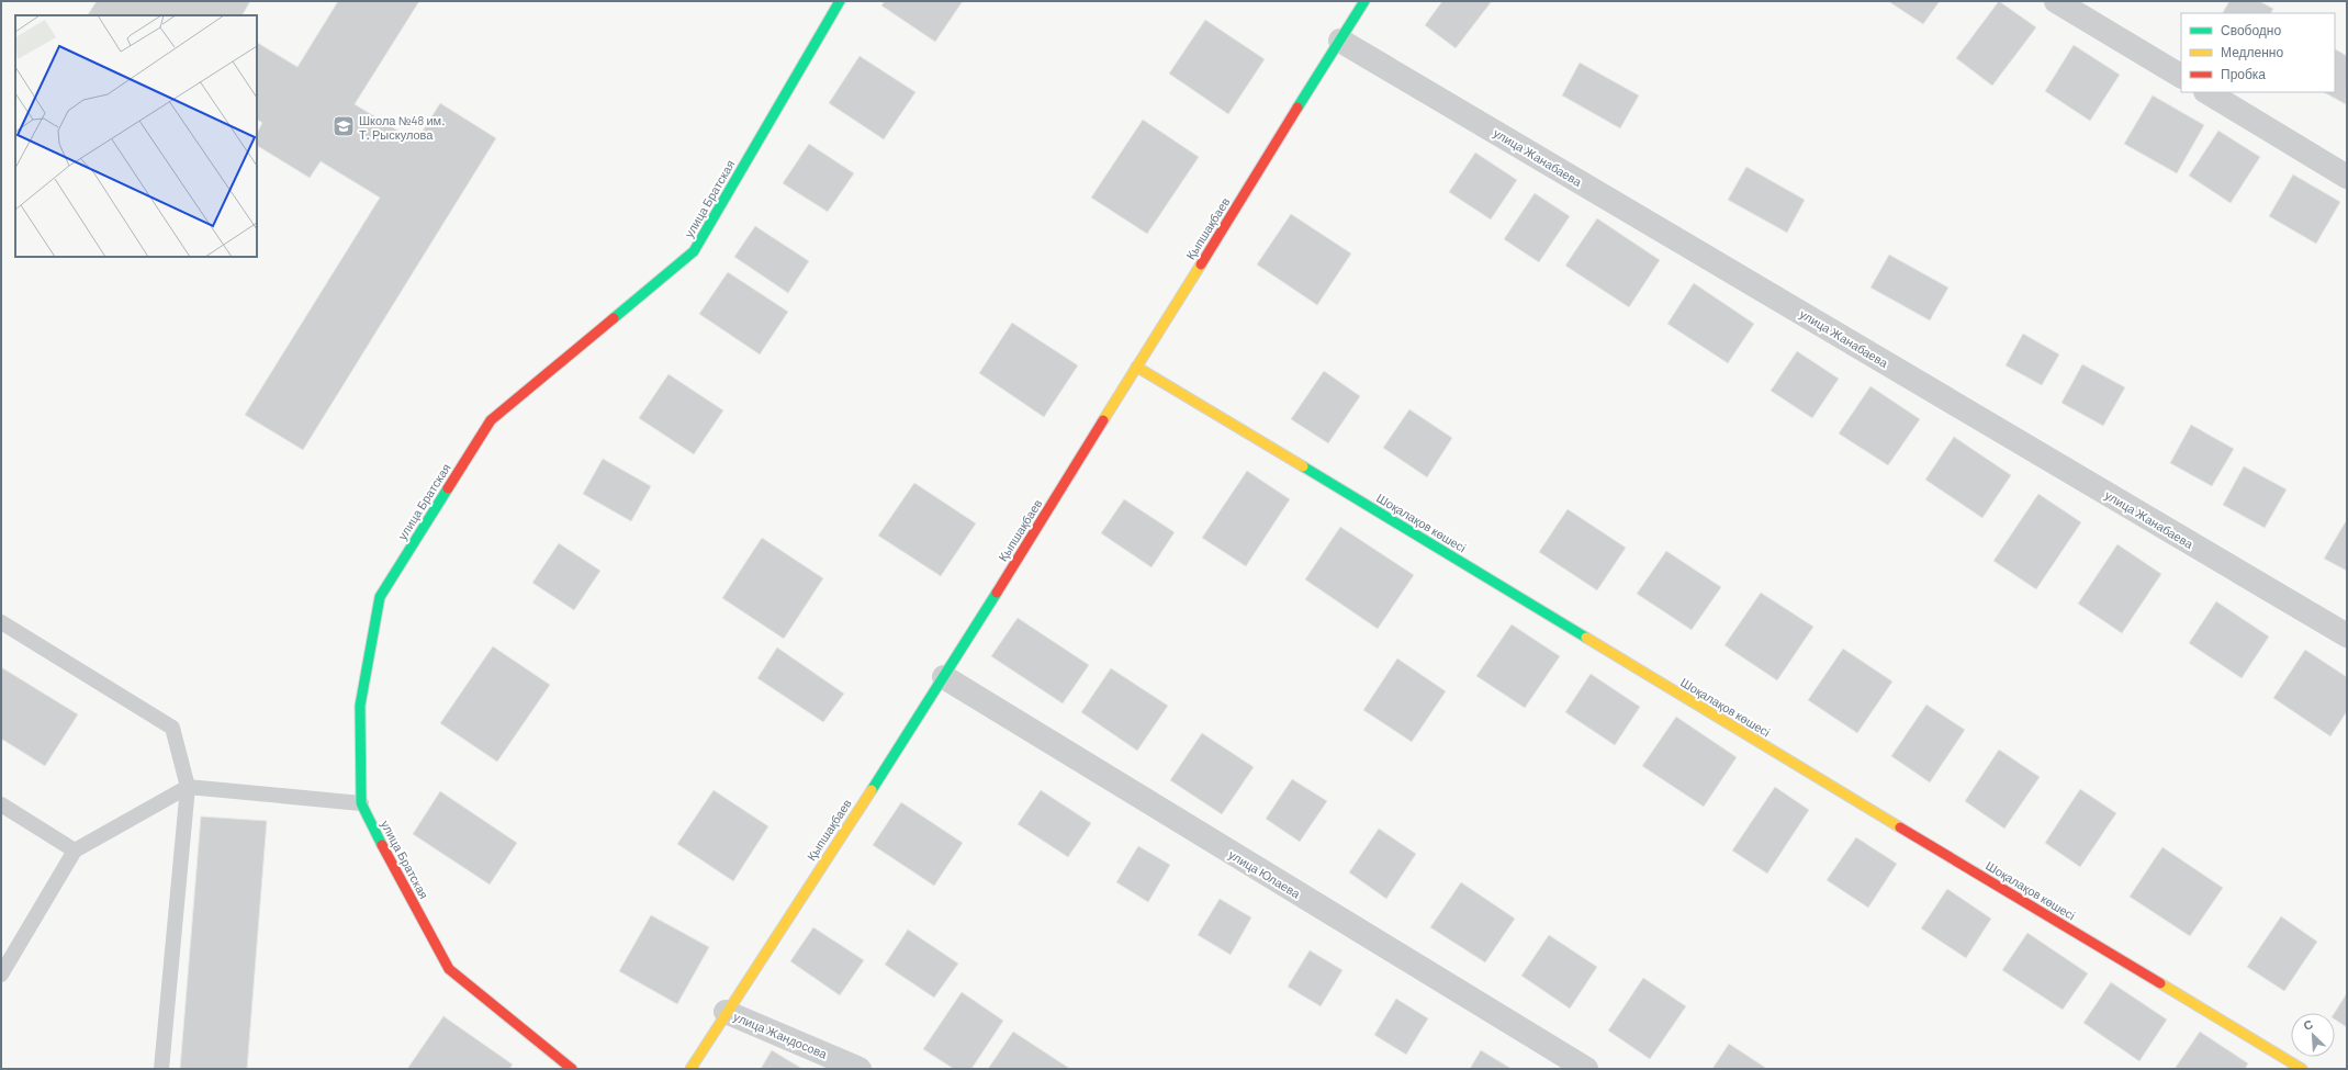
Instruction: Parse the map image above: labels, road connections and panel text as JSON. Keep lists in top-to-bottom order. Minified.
{"streets":{"street":["улица Жанабаева","улица Братская","Қыпшақбаев","Шоқалақов көшесі","улица Юлаева","улица Жандосова"]},"crossings":[["улица Жанабаева","Қыпшақбаев"],["Қыпшақбаев","Шоқалақов көшесі"],["Қыпшақбаев","улица Юлаева"],["Қыпшақбаев","улица Жандосова"]],"places":{"school or university":["Школа №48 им. Т. Рыскулова"]},"legend":["Свободно","Медленно","Пробка"],"north":"top left"}
